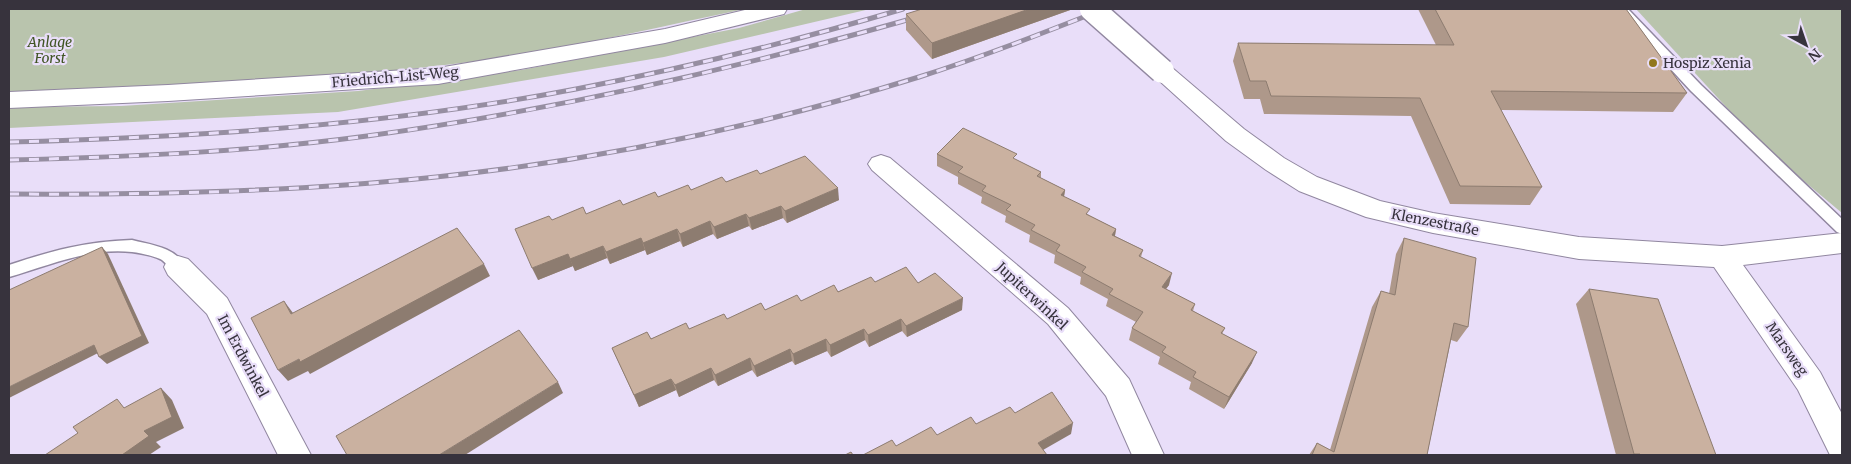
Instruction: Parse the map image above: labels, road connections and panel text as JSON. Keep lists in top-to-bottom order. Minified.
{"streets":{"street":["Friedrich-List-Weg","Klenzestraße","Jupiterwinkel","Marsweg","Im Erdwinkel"]},"crossings":[["Klenzestraße","Marsweg"]],"parks":["Anlage Forst"],"places":["Hospiz Xenia"],"north":"bottom right"}
